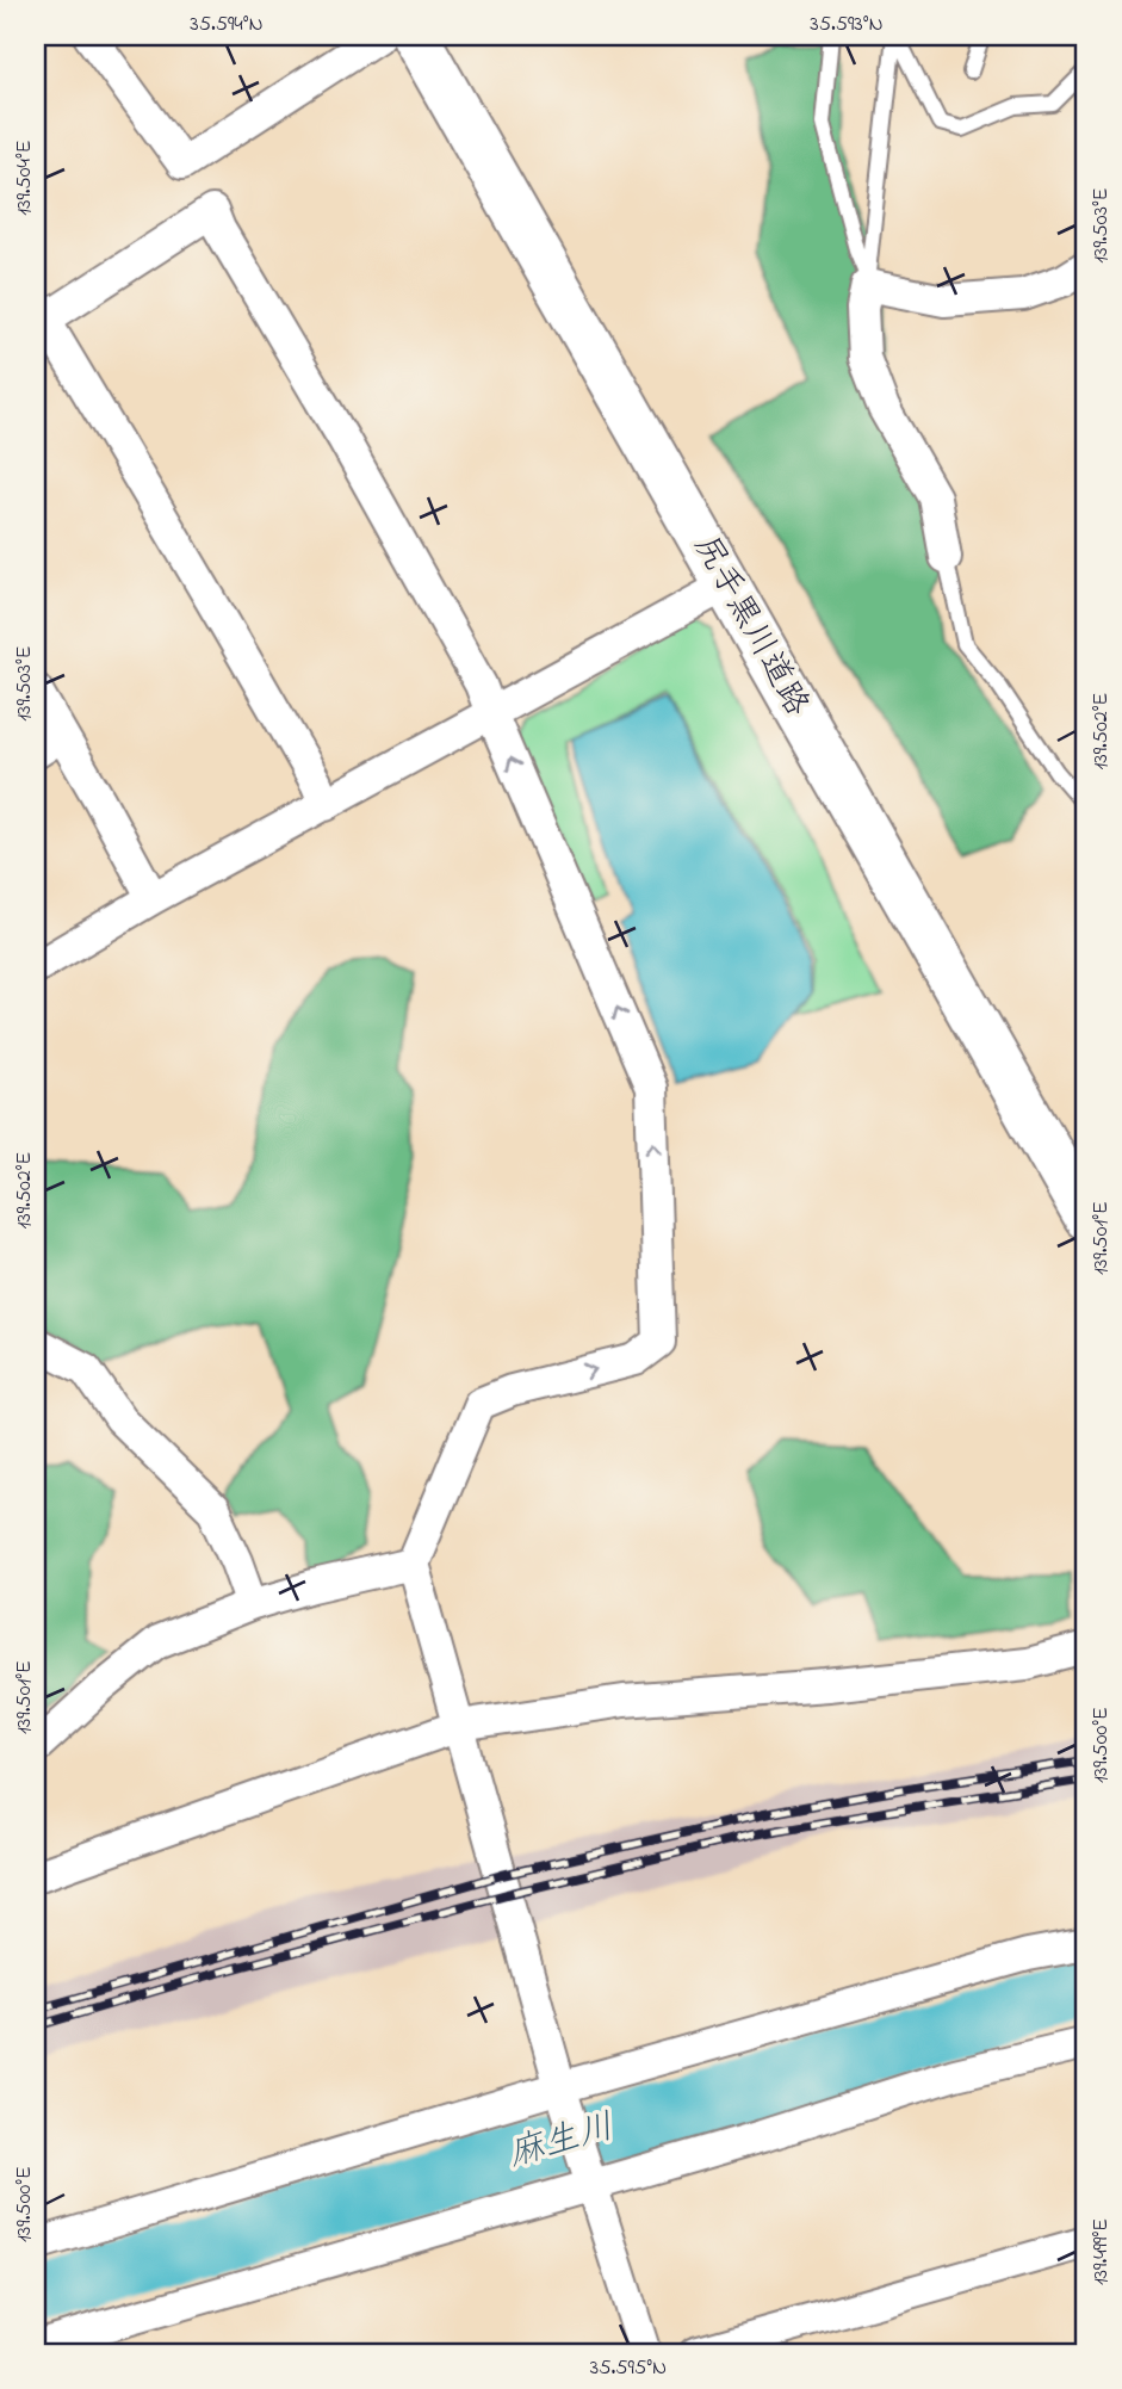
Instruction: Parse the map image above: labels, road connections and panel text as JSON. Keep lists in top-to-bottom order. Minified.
{"streets":{"main road":["尻手黒川道路"]},"water":["麻生川"],"coordinates":["35.594°N","35.593°N","139.504°E","139.503°E","139.502°E","139.501°E","139.500°E","139.499°E","35.595°N"]}
